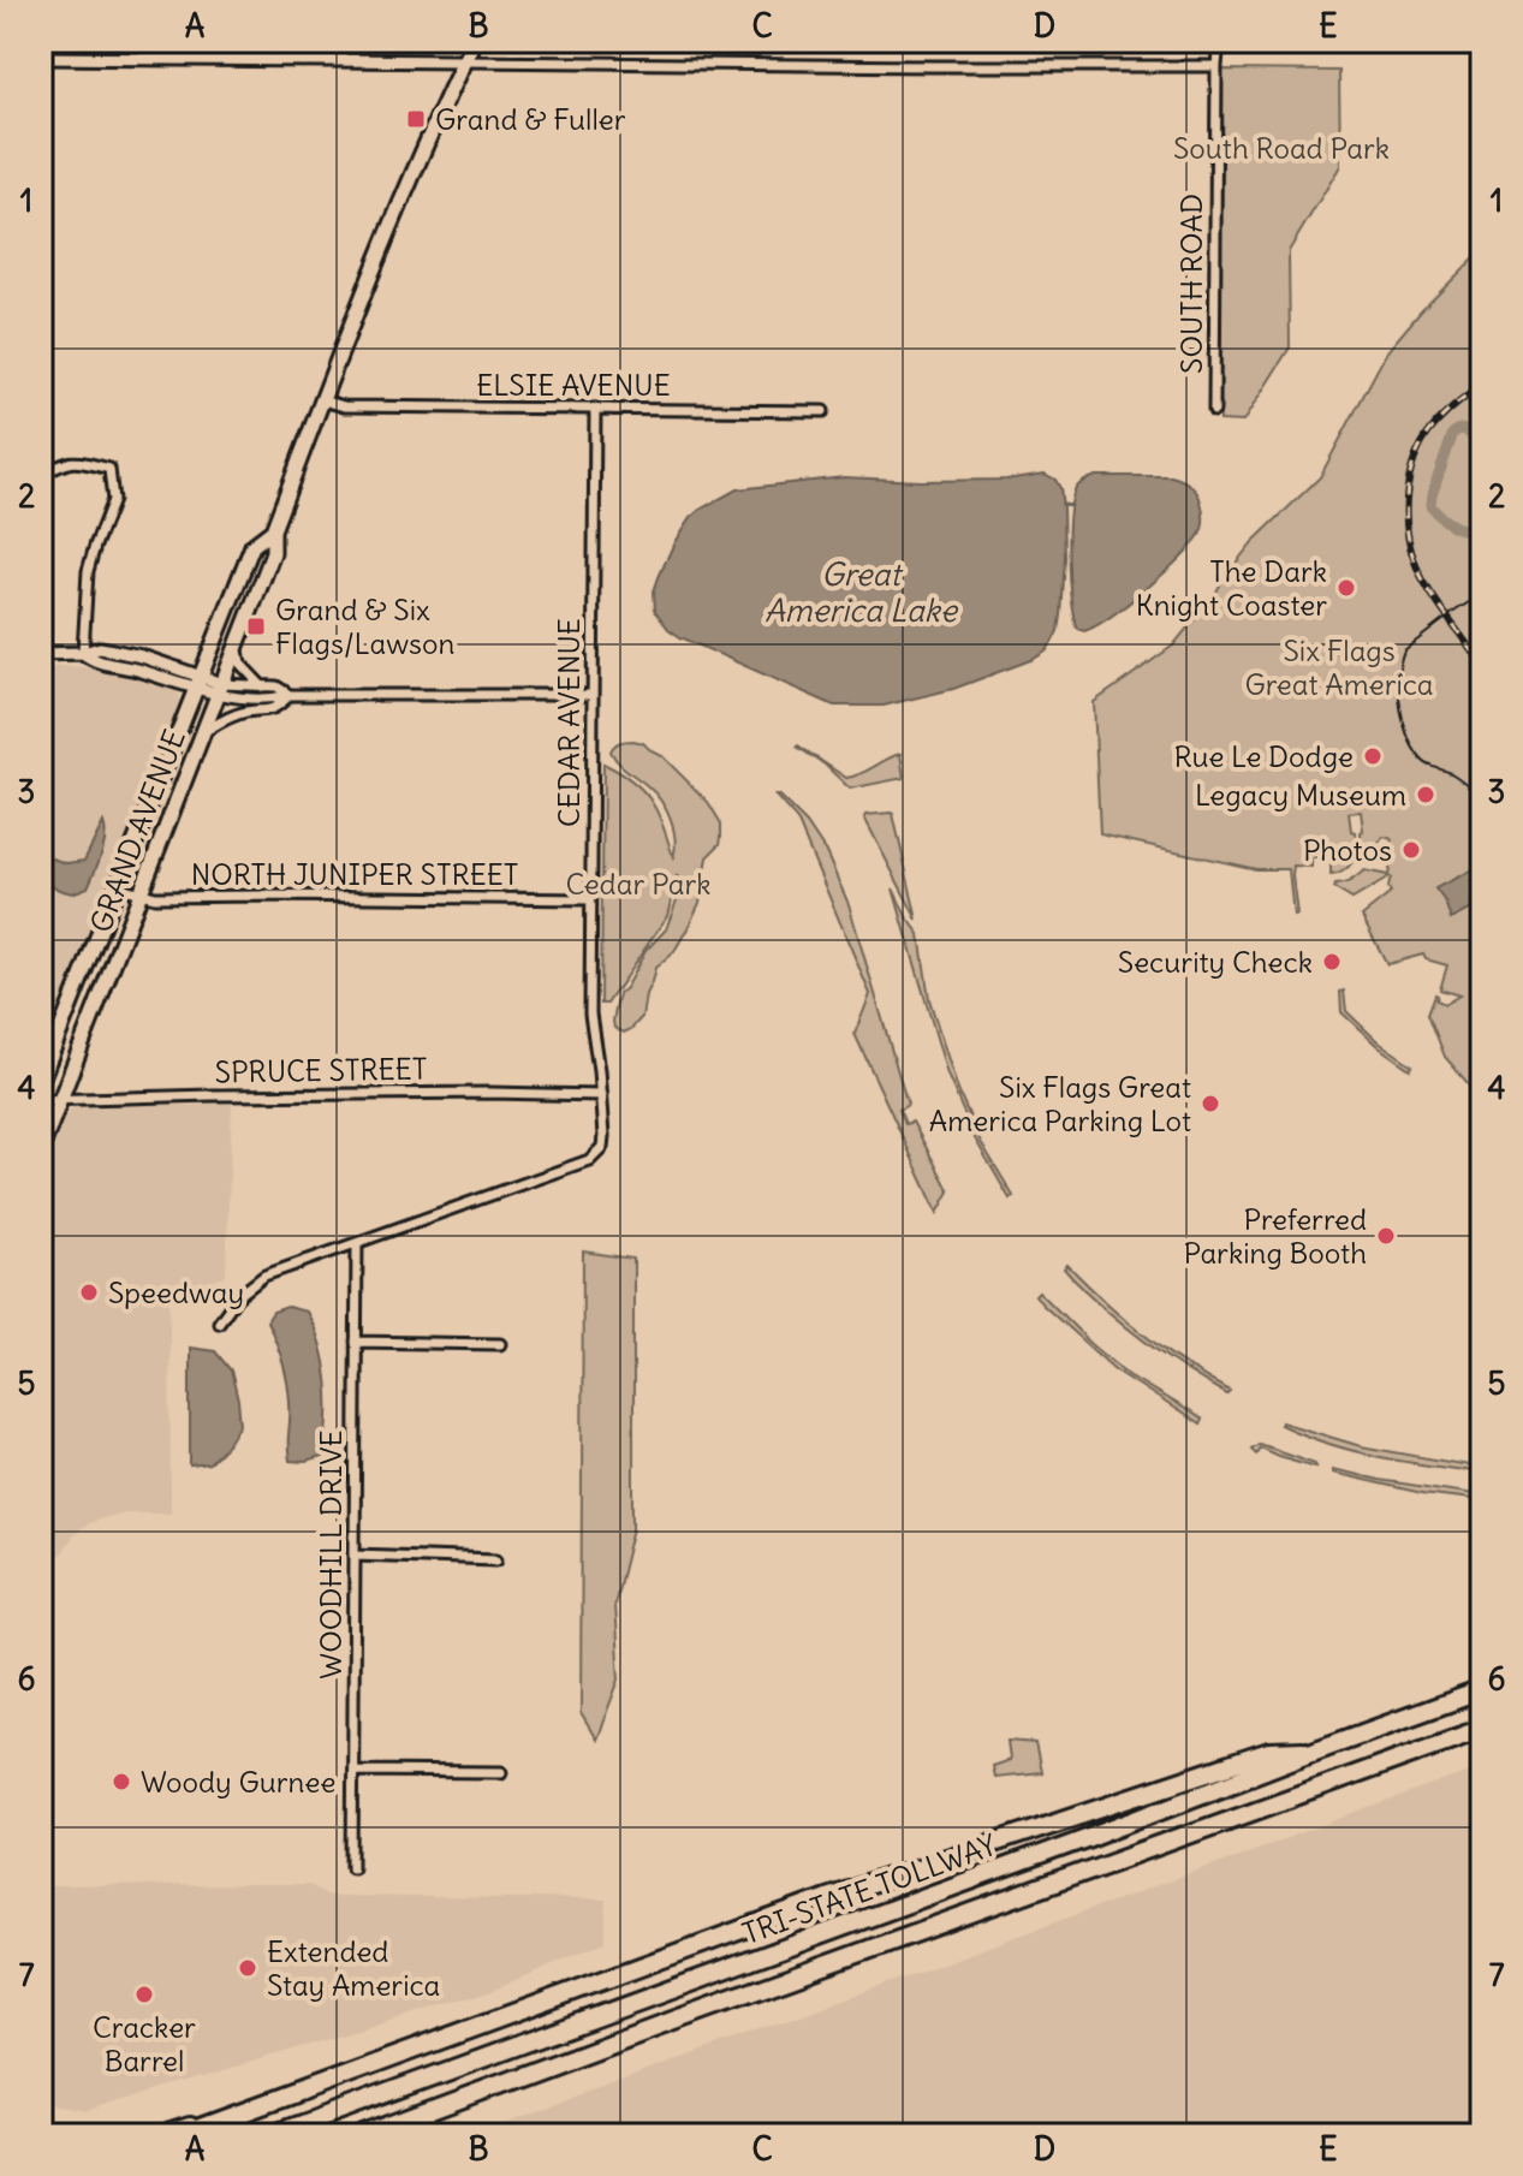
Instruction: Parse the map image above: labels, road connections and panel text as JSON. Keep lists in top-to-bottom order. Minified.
{"streets":{"highway":["TRI-STATE TOLLWAY"],"main road":["GRAND AVENUE"],"street":["SOUTH ROAD","ELSIE AVENUE","CEDAR AVENUE","NORTH JUNIPER STREET","SPRUCE STREET","WOODHILL DRIVE"]},"crossings":[["ELSIE AVENUE","CEDAR AVENUE"],["ELSIE AVENUE","GRAND AVENUE"],["CEDAR AVENUE","NORTH JUNIPER STREET"],["CEDAR AVENUE","SPRUCE STREET"],["CEDAR AVENUE","WOODHILL DRIVE"],["GRAND AVENUE","NORTH JUNIPER STREET"],["GRAND AVENUE","SPRUCE STREET"]],"water":["Great America Lake"],"parks":["South Road Park","Six Flags Great America","Cedar Park"],"places":{"transit":["Grand & Fuller","Grand & Six Flags/Lawson"],"other":["The Dark Knight Coaster","Rue Le Dodge","Legacy Museum","Photos","Security Check","Six Flags Great America Parking Lot","Preferred Parking Booth","Speedway","Woody Gurnee","Extended Stay America","Cracker Barrel"]},"grid":{"columns":["A","B","C","D","E"],"rows":["1","2","3","4","5","6","7"]}}
